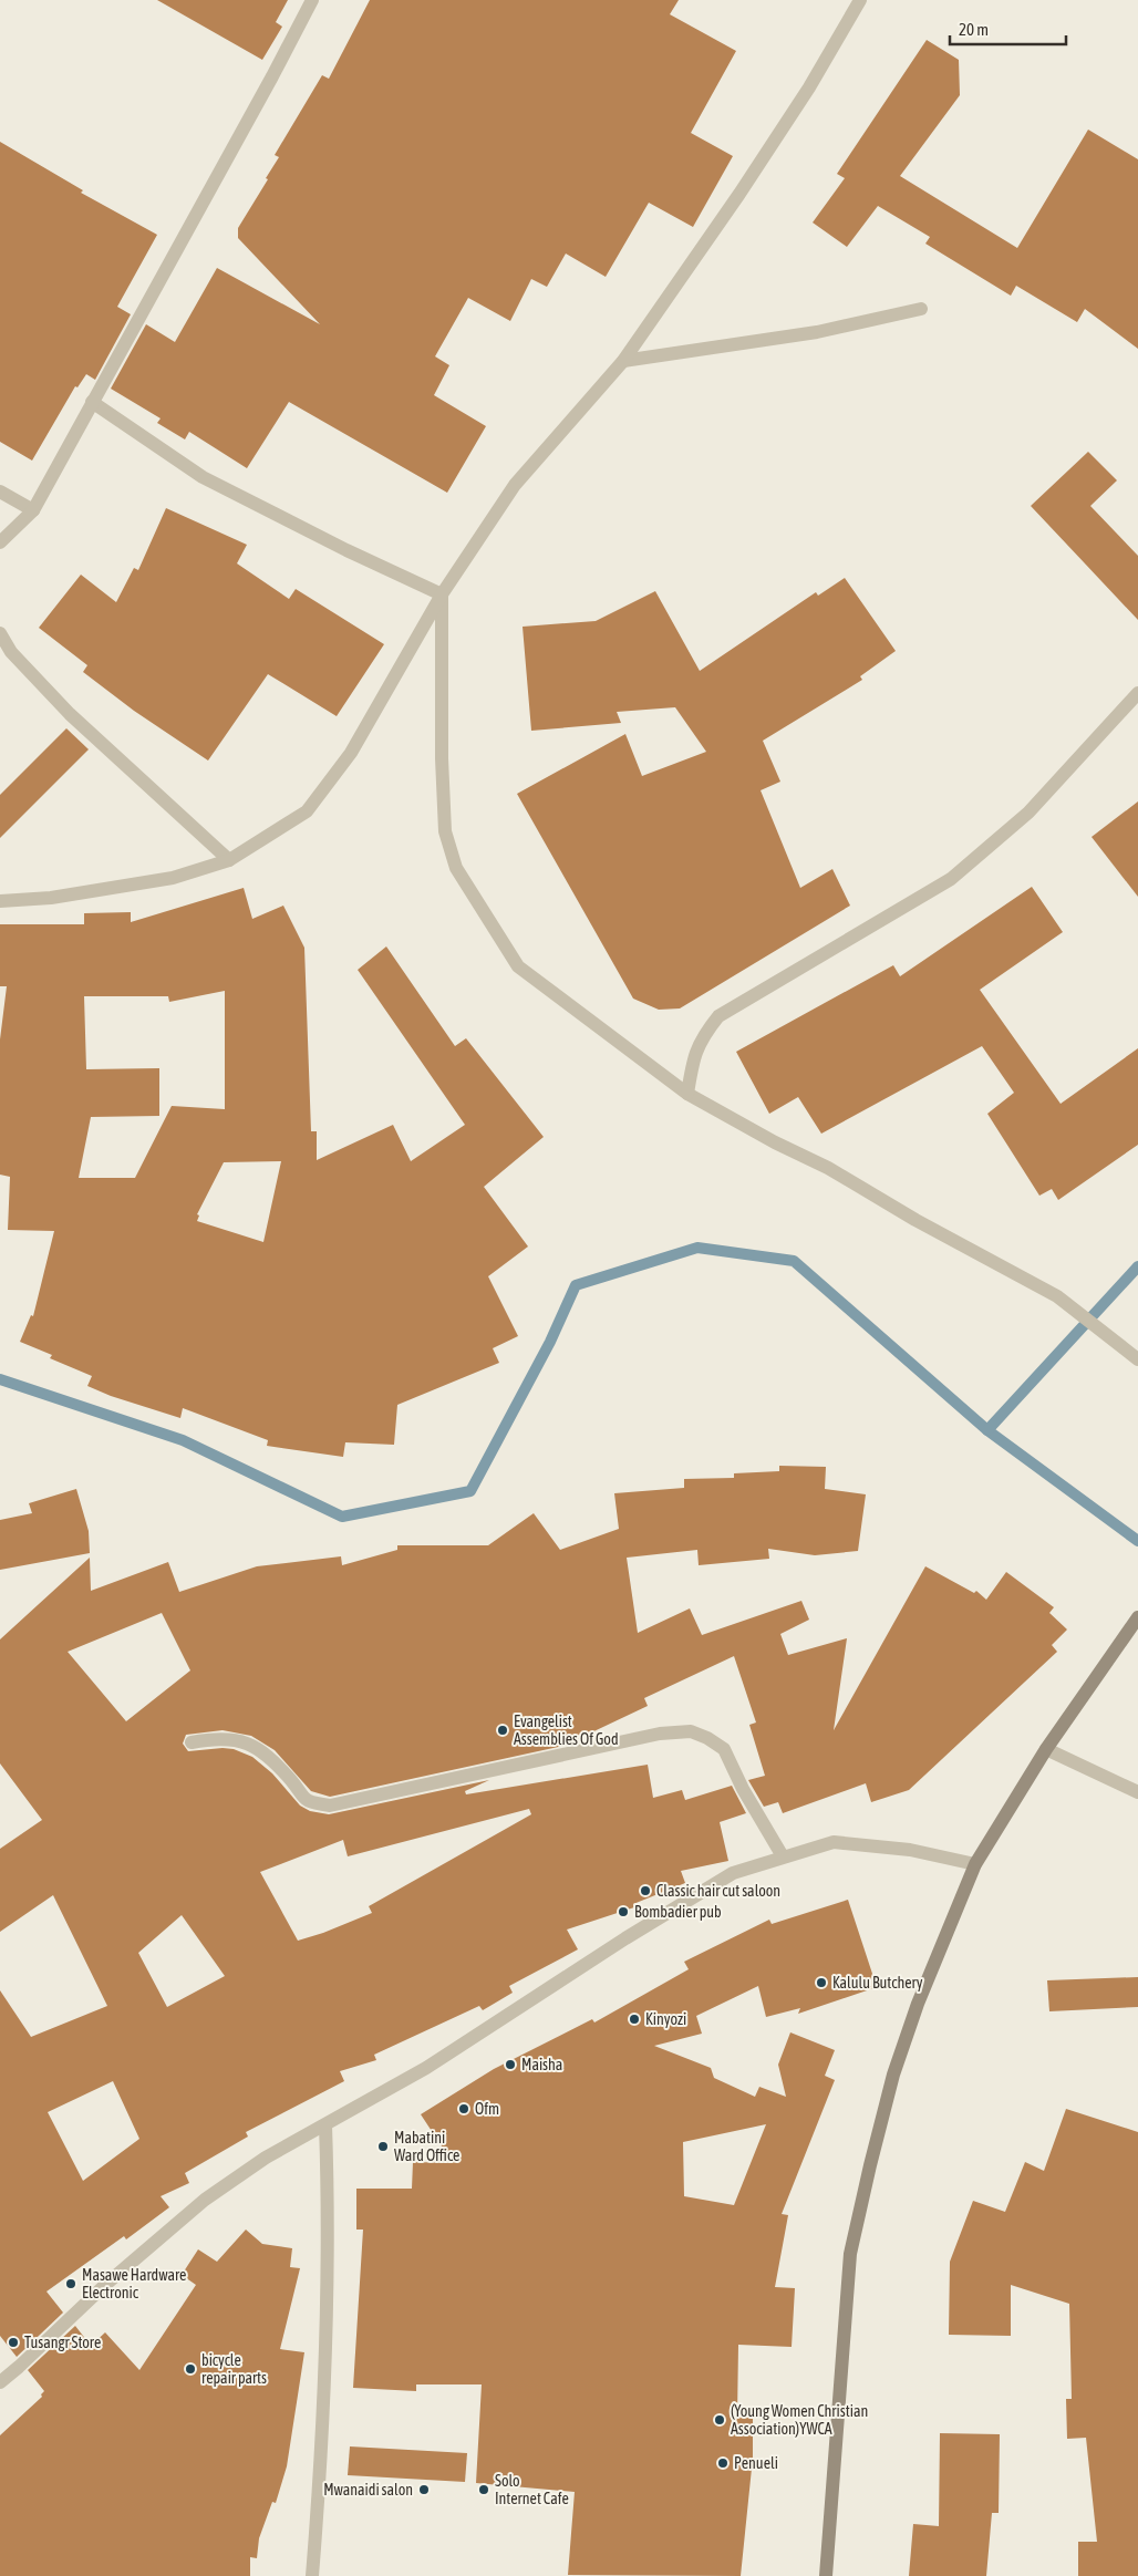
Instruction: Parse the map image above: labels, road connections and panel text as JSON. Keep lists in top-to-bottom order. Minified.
{"places":["Evangelist Assemblies Of God","Classic hair cut saloon","Bombadier pub","Kalulu Butchery","Kinyozi","Maisha","Ofm","Mabatini Ward Office","Masawe Hardware Electronic","Tusangr Store","bicycle repair parts","(Young Women Christian Association)YWCA","Penueli","Mwanaidi salon","Solo Internet Cafe"],"scale_bar":"20 m"}
